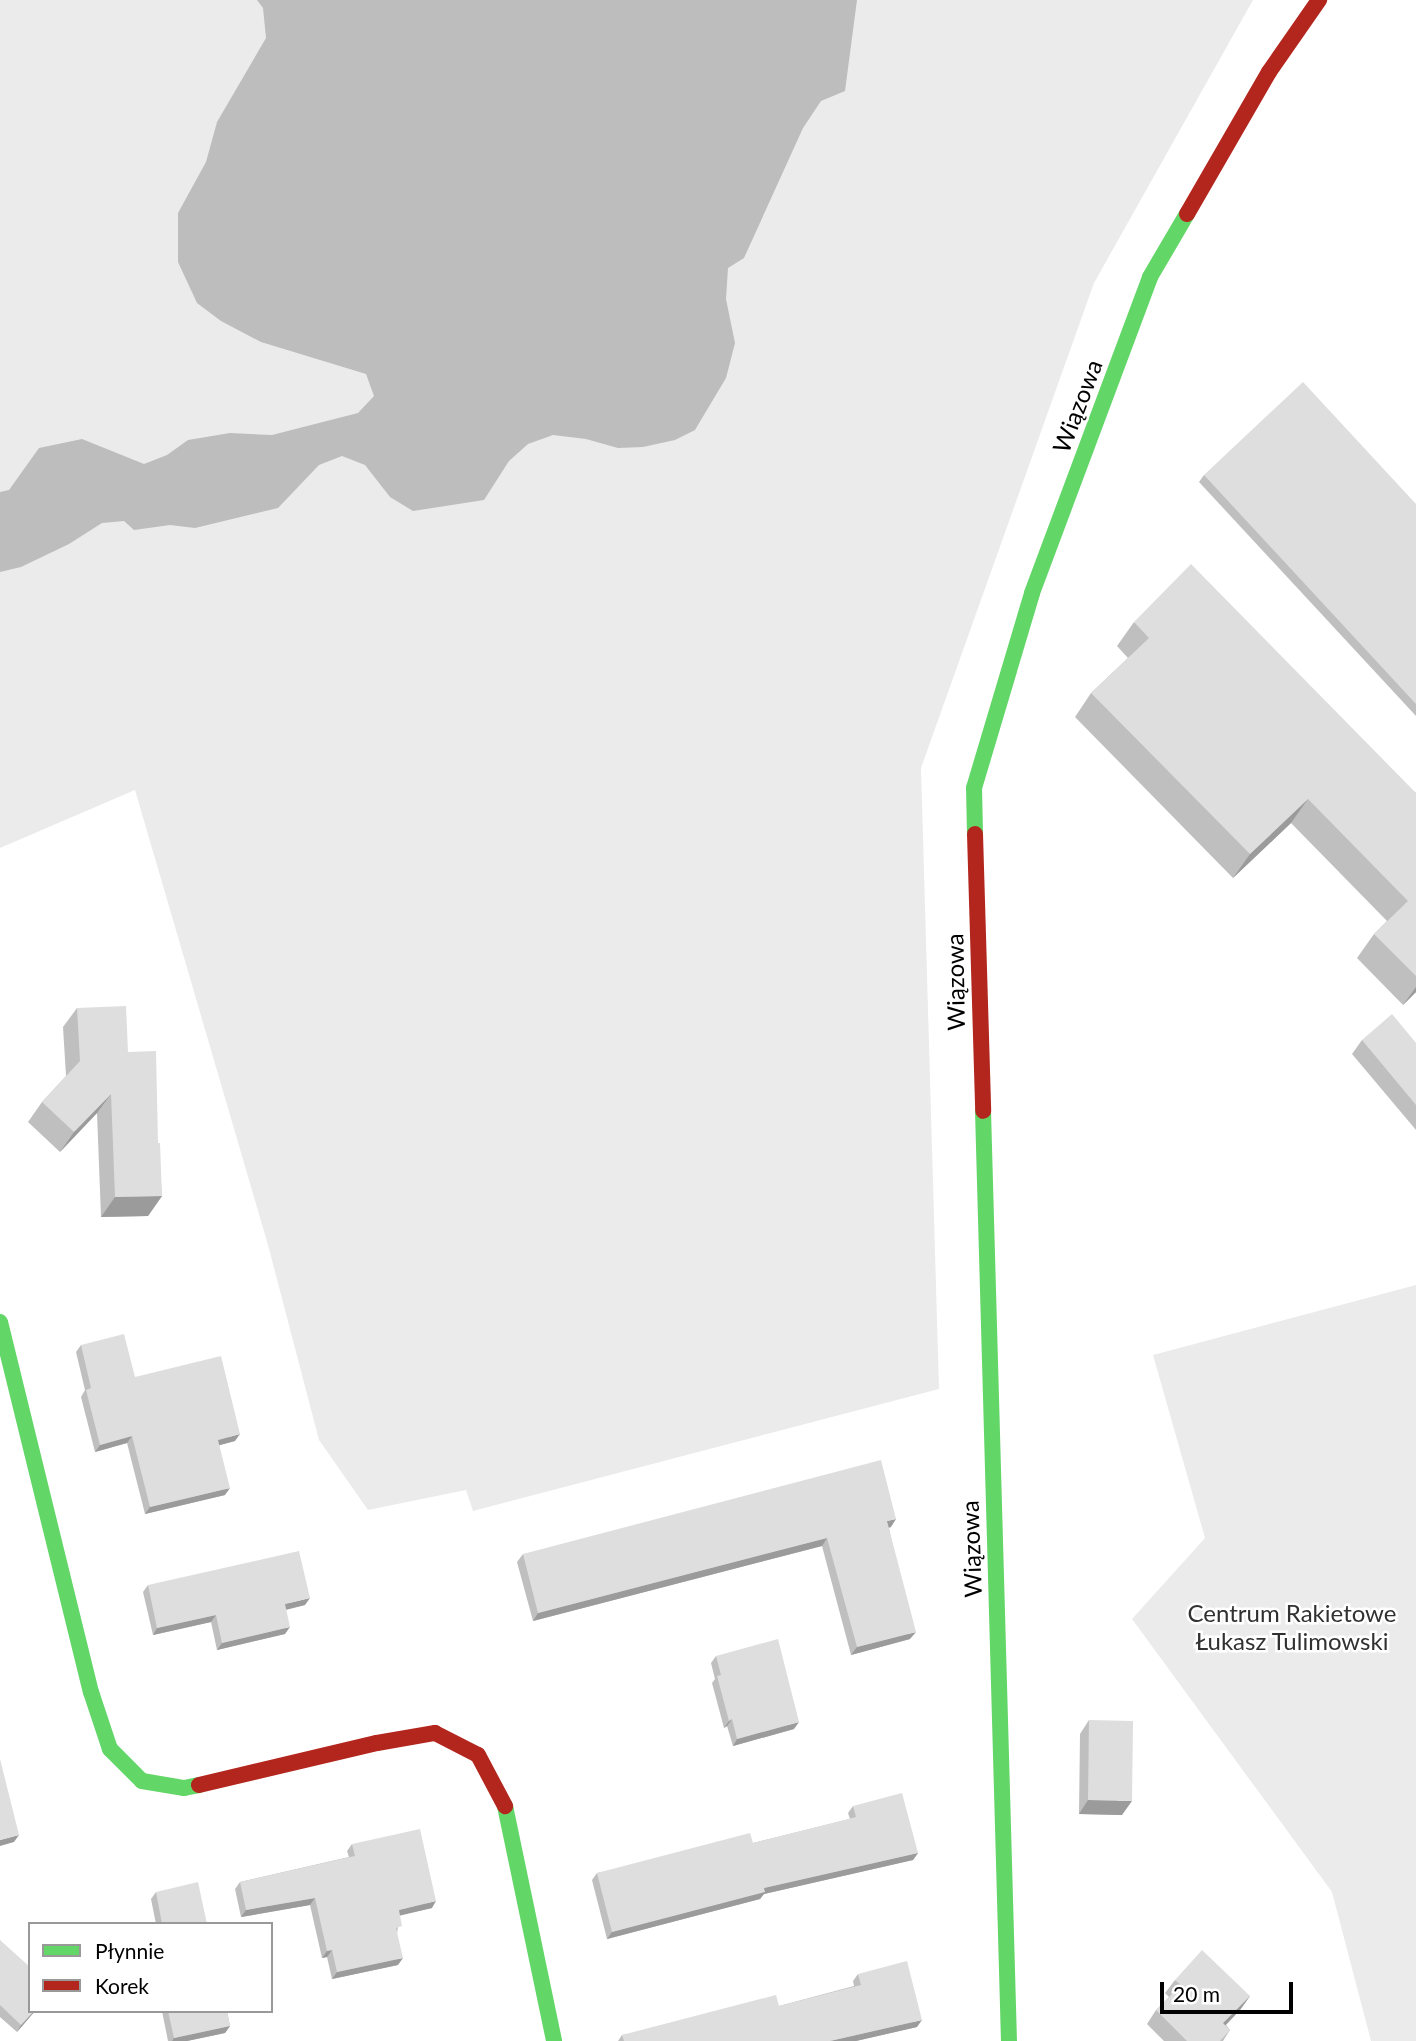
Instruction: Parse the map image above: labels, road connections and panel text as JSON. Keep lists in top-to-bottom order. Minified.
{"streets":{"street":["Wiązowa"]},"parks":["Centrum Rakietowe Łukasz Tulimowski"],"legend":["Płynnie","Korek"],"scale_bar":"20 m"}
